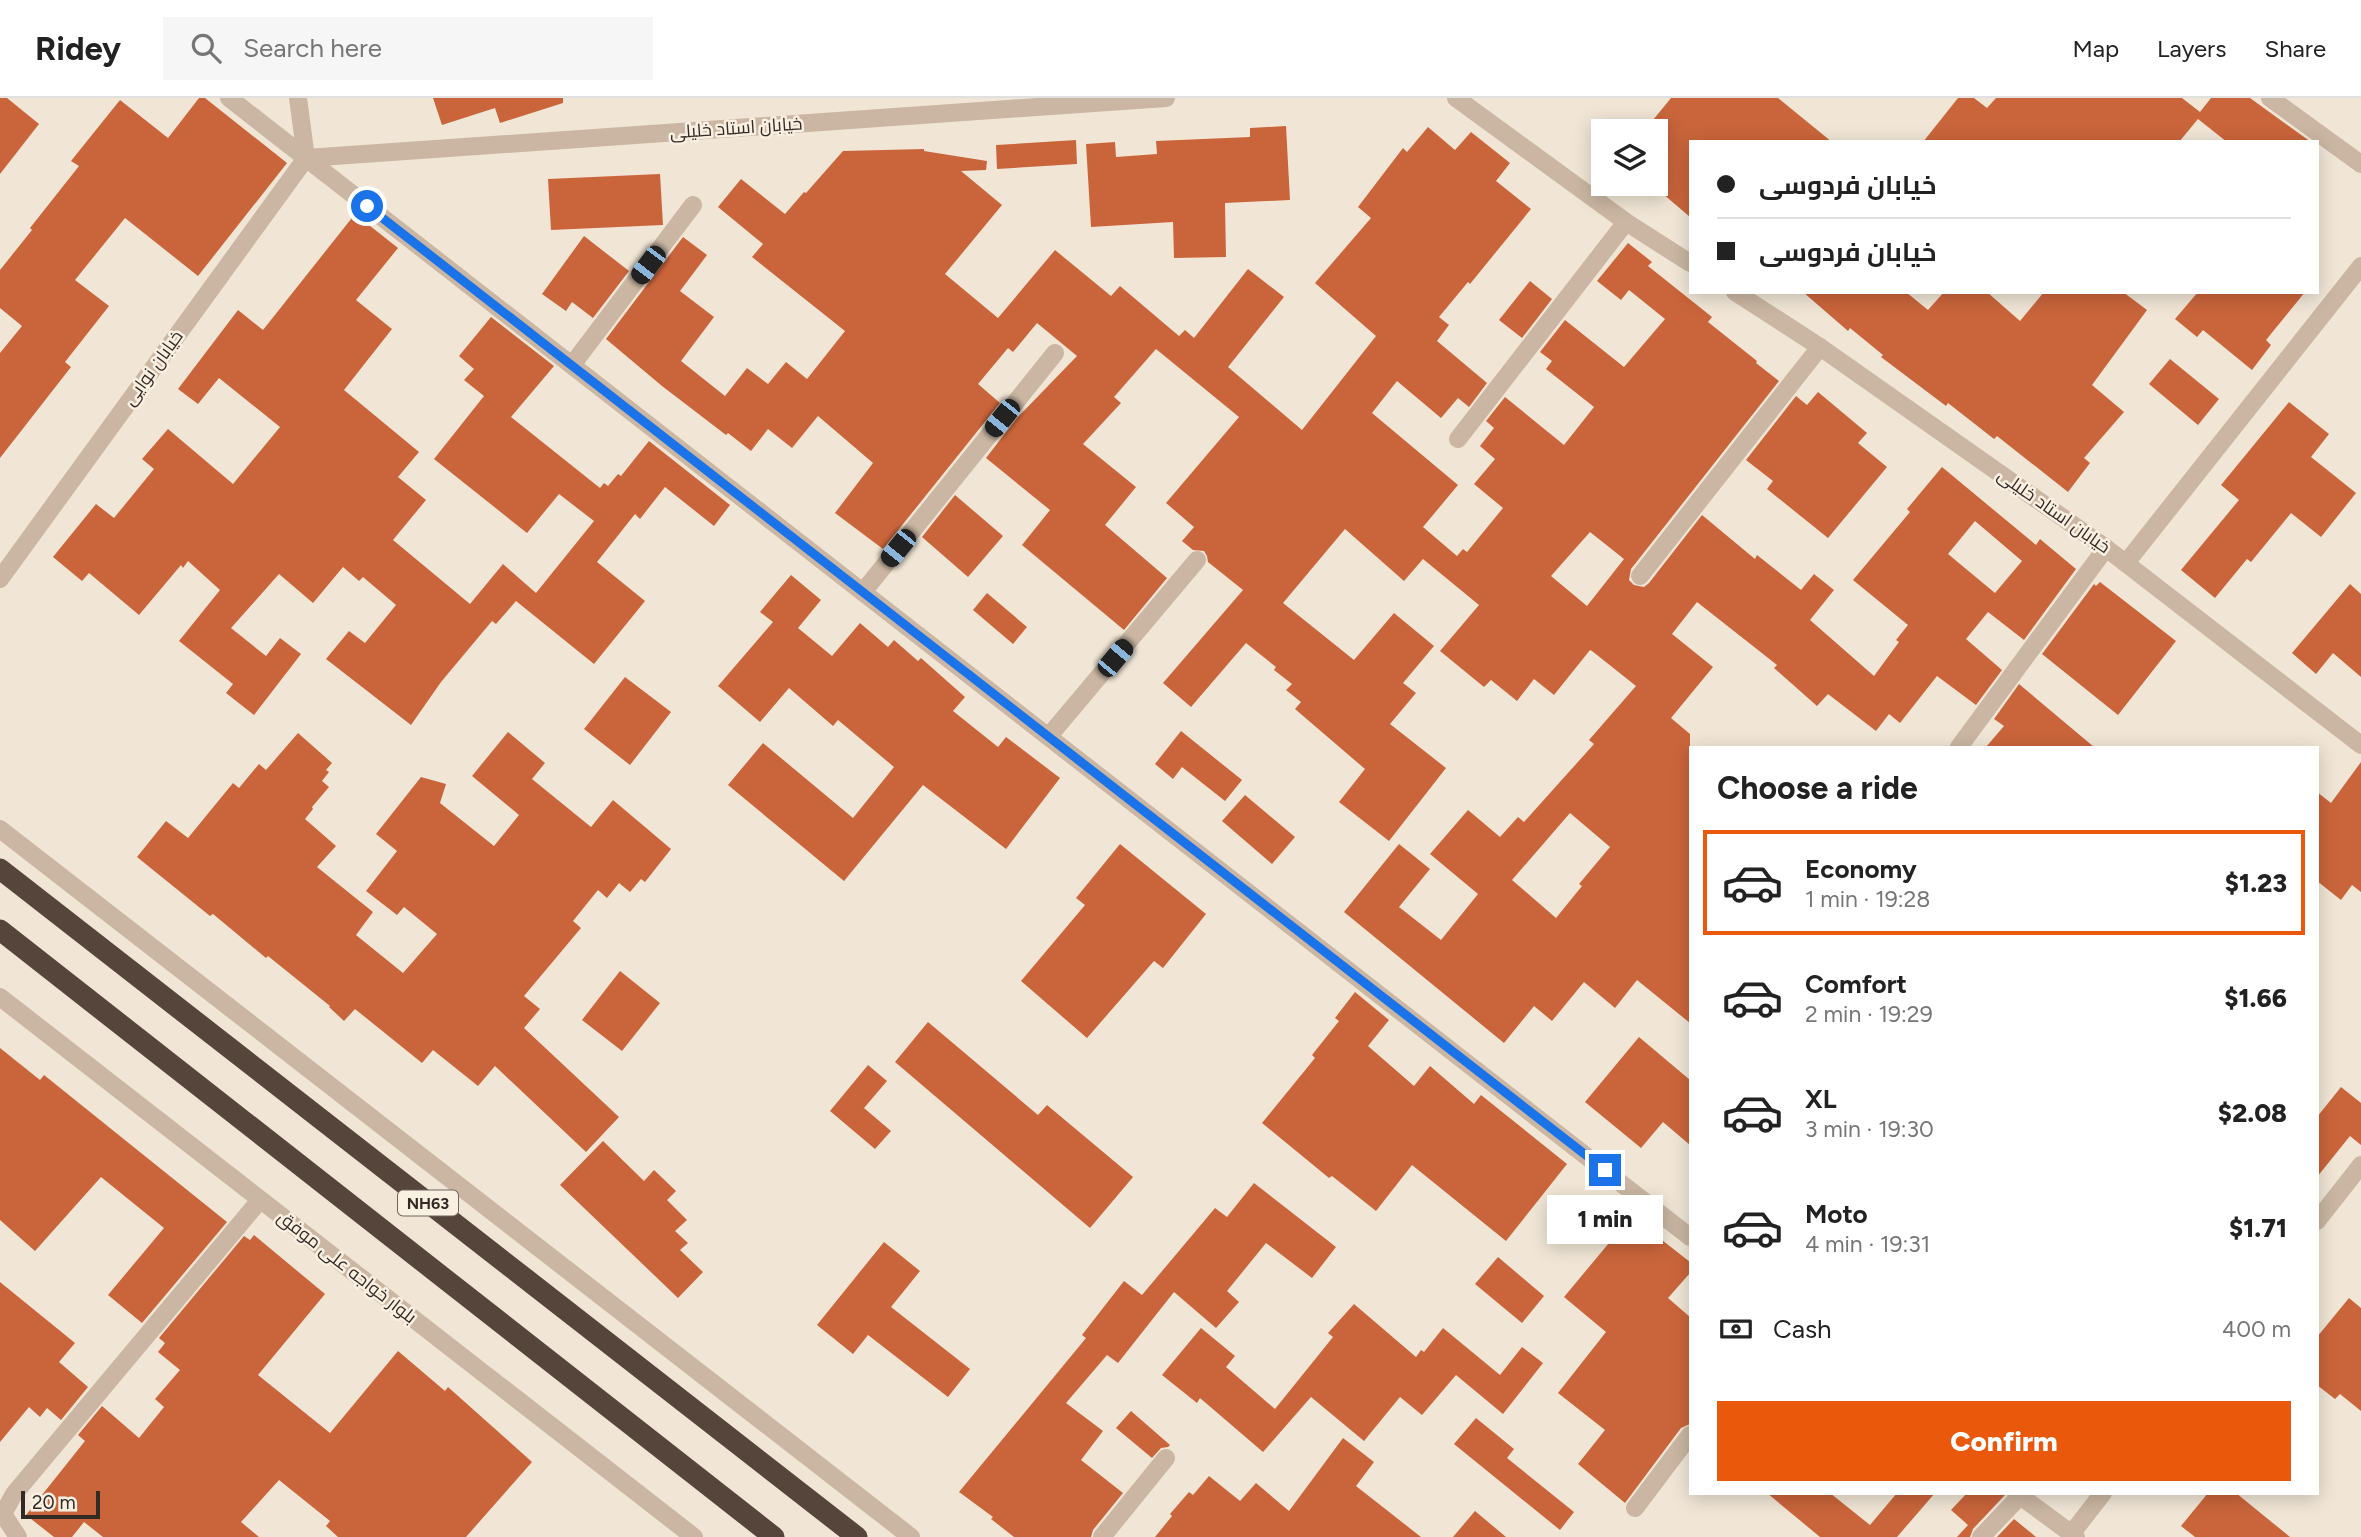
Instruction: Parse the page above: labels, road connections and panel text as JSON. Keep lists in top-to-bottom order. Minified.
{"streets":{"highway":["NH63"],"street":["خیابان استاد خلیلی","خیابان نوایی","بلوار خواجه علی موفق"]},"crossings":[["خیابان استاد خلیلی","خیابان نوایی"]],"scale_bar":"20 m","page":{"header":"Ridey","search":"Search here","nav":["Map","Layers","Share"],"banner":["خیابان فردوسی","خیابان فردوسی"],"heading":"Choose a ride","list":[{"name":"Economy","note":"1 min · 19:28","value":"$1.23"},{"name":"Comfort","note":"2 min · 19:29","value":"$1.66"},{"name":"XL","note":"3 min · 19:30","value":"$2.08"},{"name":"Moto","note":"4 min · 19:31","value":"$1.71"}],"bubble":"1 min","pay":["Cash","400 m"],"buttons":"Confirm","scale":"20 m"}}
